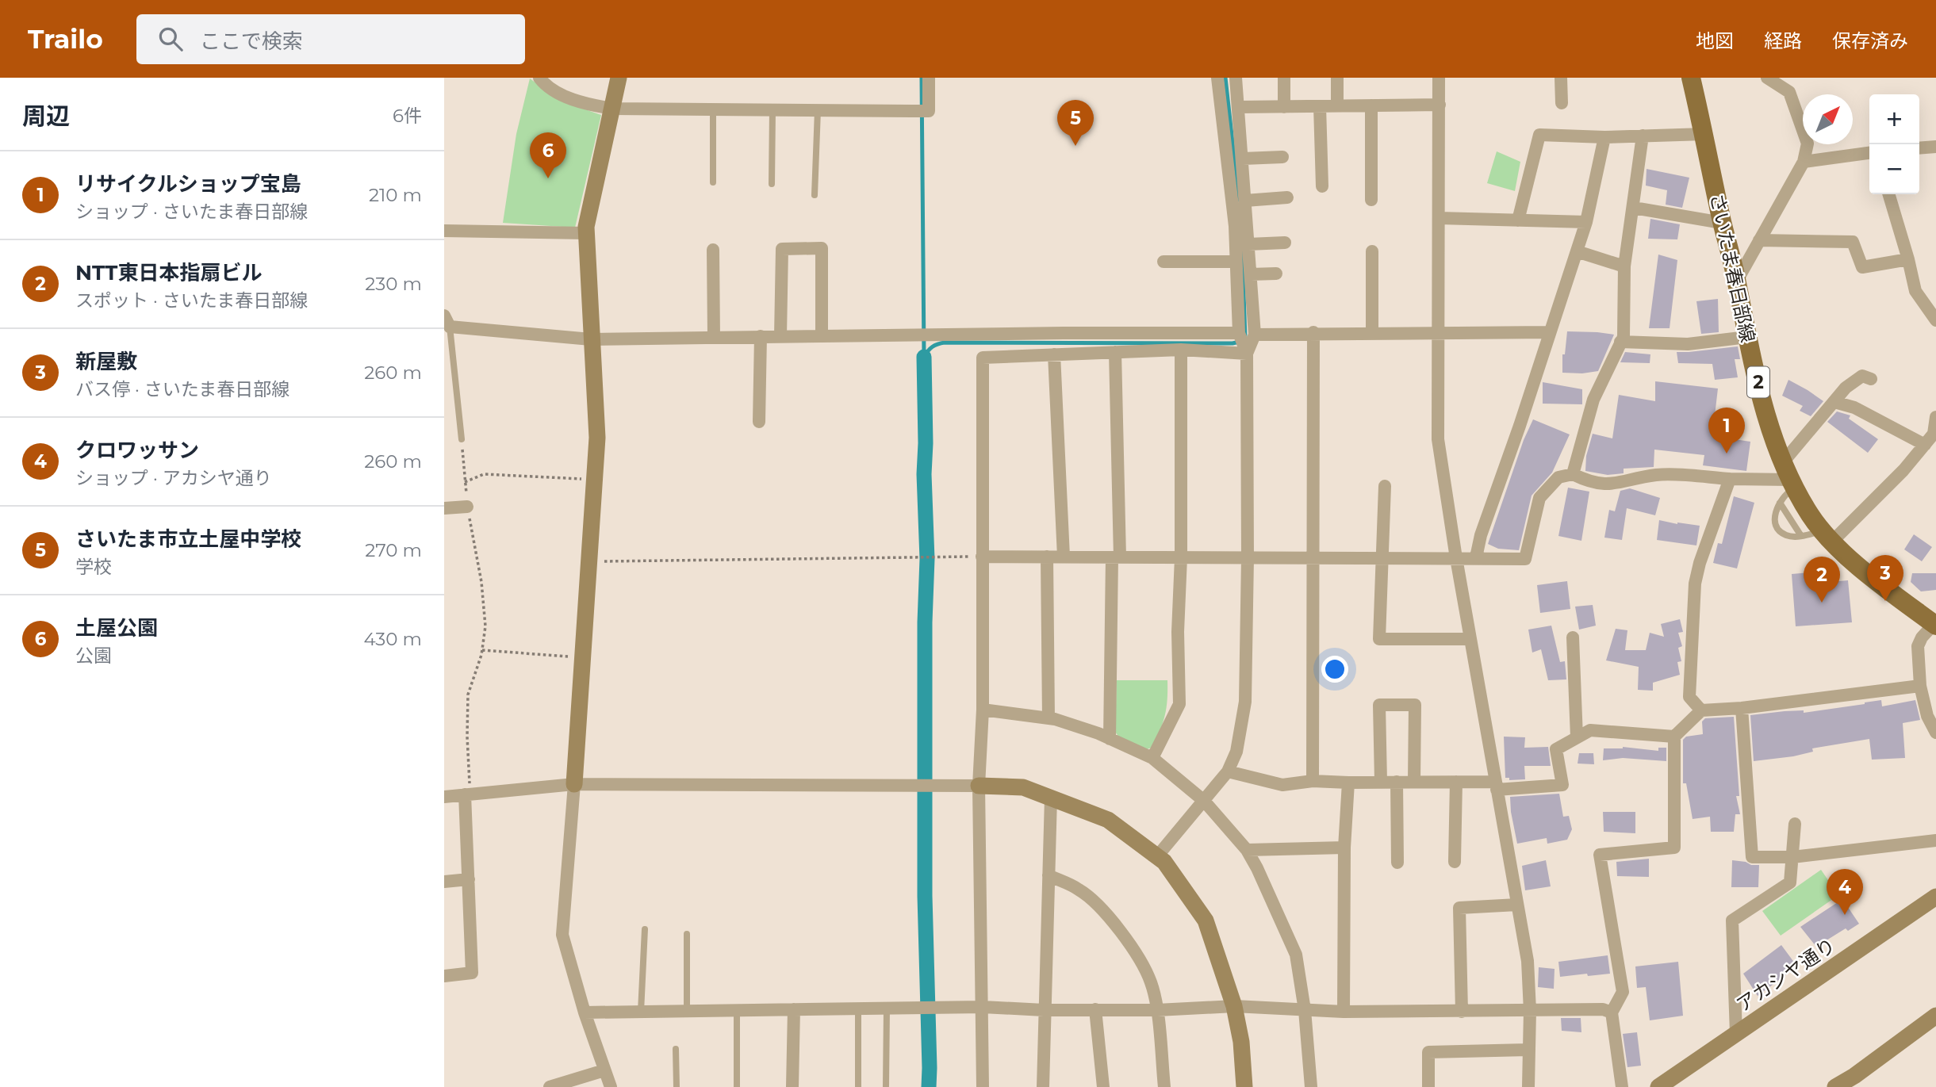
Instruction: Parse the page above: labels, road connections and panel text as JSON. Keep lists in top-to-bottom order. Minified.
{"streets":{"main road":["さいたま春日部線","2"],"street":["アカシヤ通り"]},"north":"top right","page":{"header":"Trailo","search":"ここで検索","nav":["地図","経路","保存済み"],"heading":["周辺","6件"],"map_buttons":["+","−"],"pins":["5","6","1","3","2","4"],"list":[{"mark":"1","name":"リサイクルショップ宝島","note":"ショップ · さいたま春日部線","value":"210 m"},{"mark":"2","name":"NTT東日本指扇ビル","note":"スポット · さいたま春日部線","value":"230 m"},{"mark":"3","name":"新屋敷","note":"バス停 · さいたま春日部線","value":"260 m"},{"mark":"4","name":"クロワッサン","note":"ショップ · アカシヤ通り","value":"260 m"},{"mark":"5","name":"さいたま市立土屋中学校","note":"学校","value":"270 m"},{"mark":"6","name":"土屋公園","note":"公園","value":"430 m"}]}}
